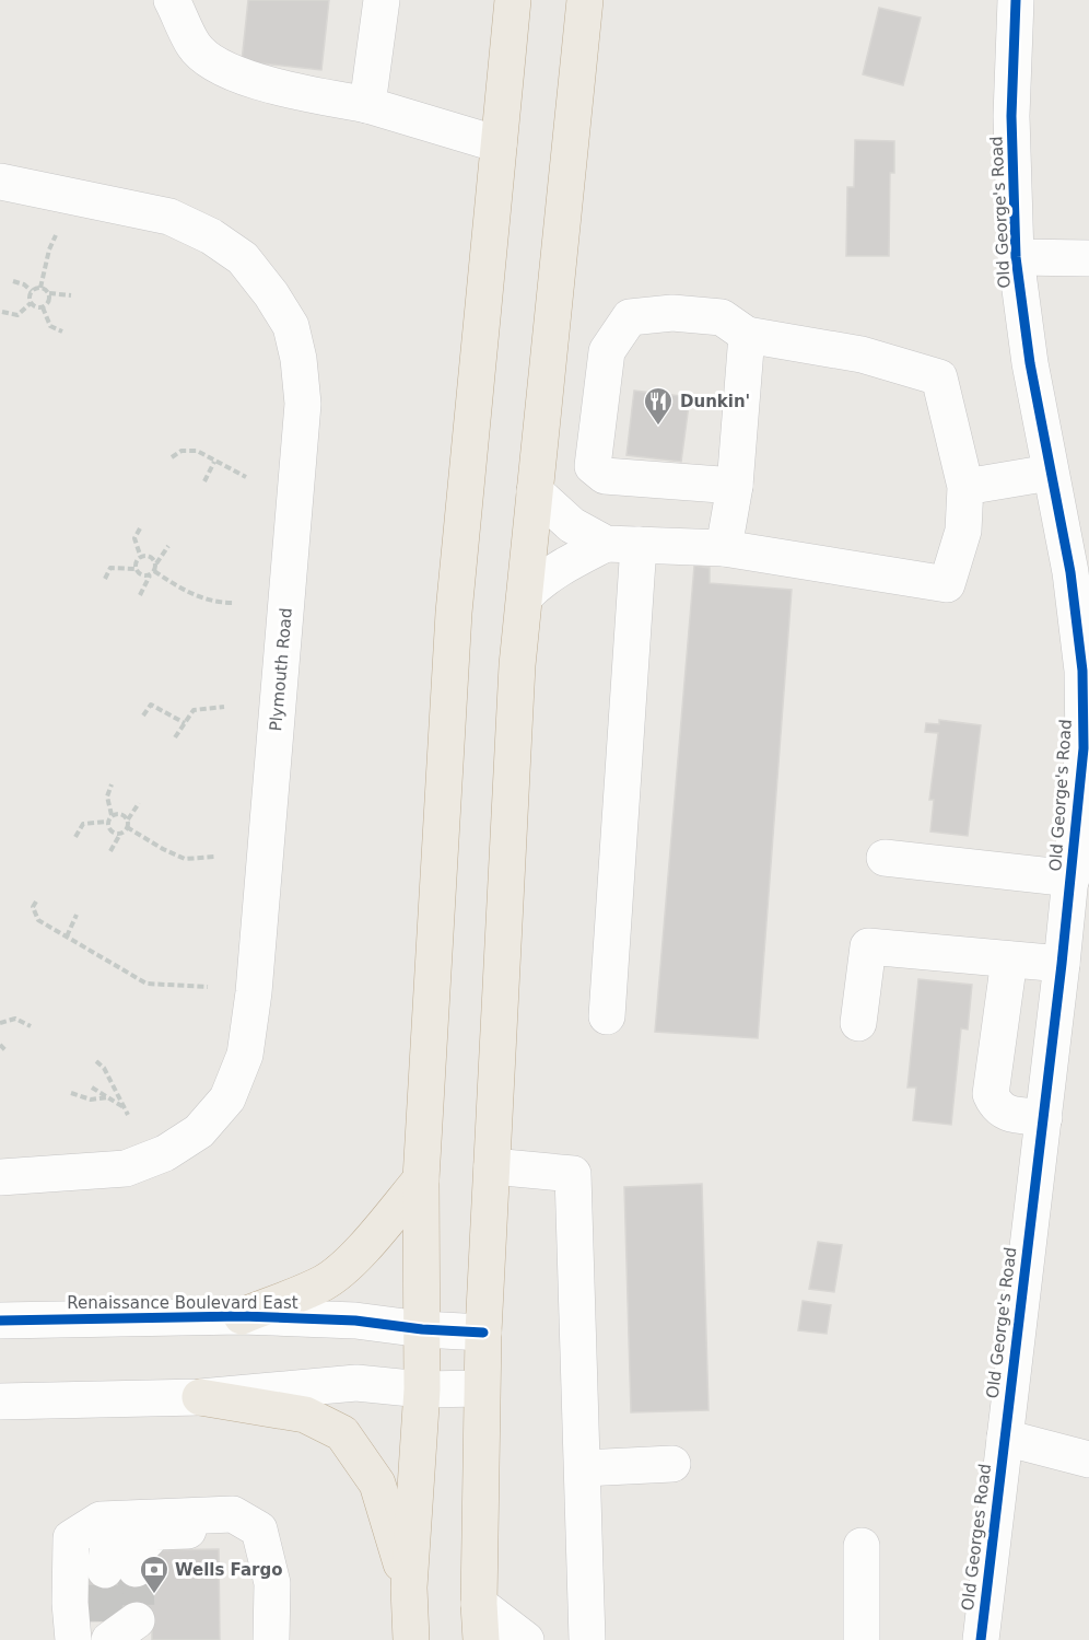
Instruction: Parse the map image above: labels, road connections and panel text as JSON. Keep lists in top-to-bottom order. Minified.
{"streets":{"street":["Old George's Road","Plymouth Road","Renaissance Boulevard East","Old Georges Road"]},"crossings":[["Old George's Road","Old Georges Road"]],"places":{"restaurant":["Dunkin'"],"bank":["Wells Fargo"]}}
